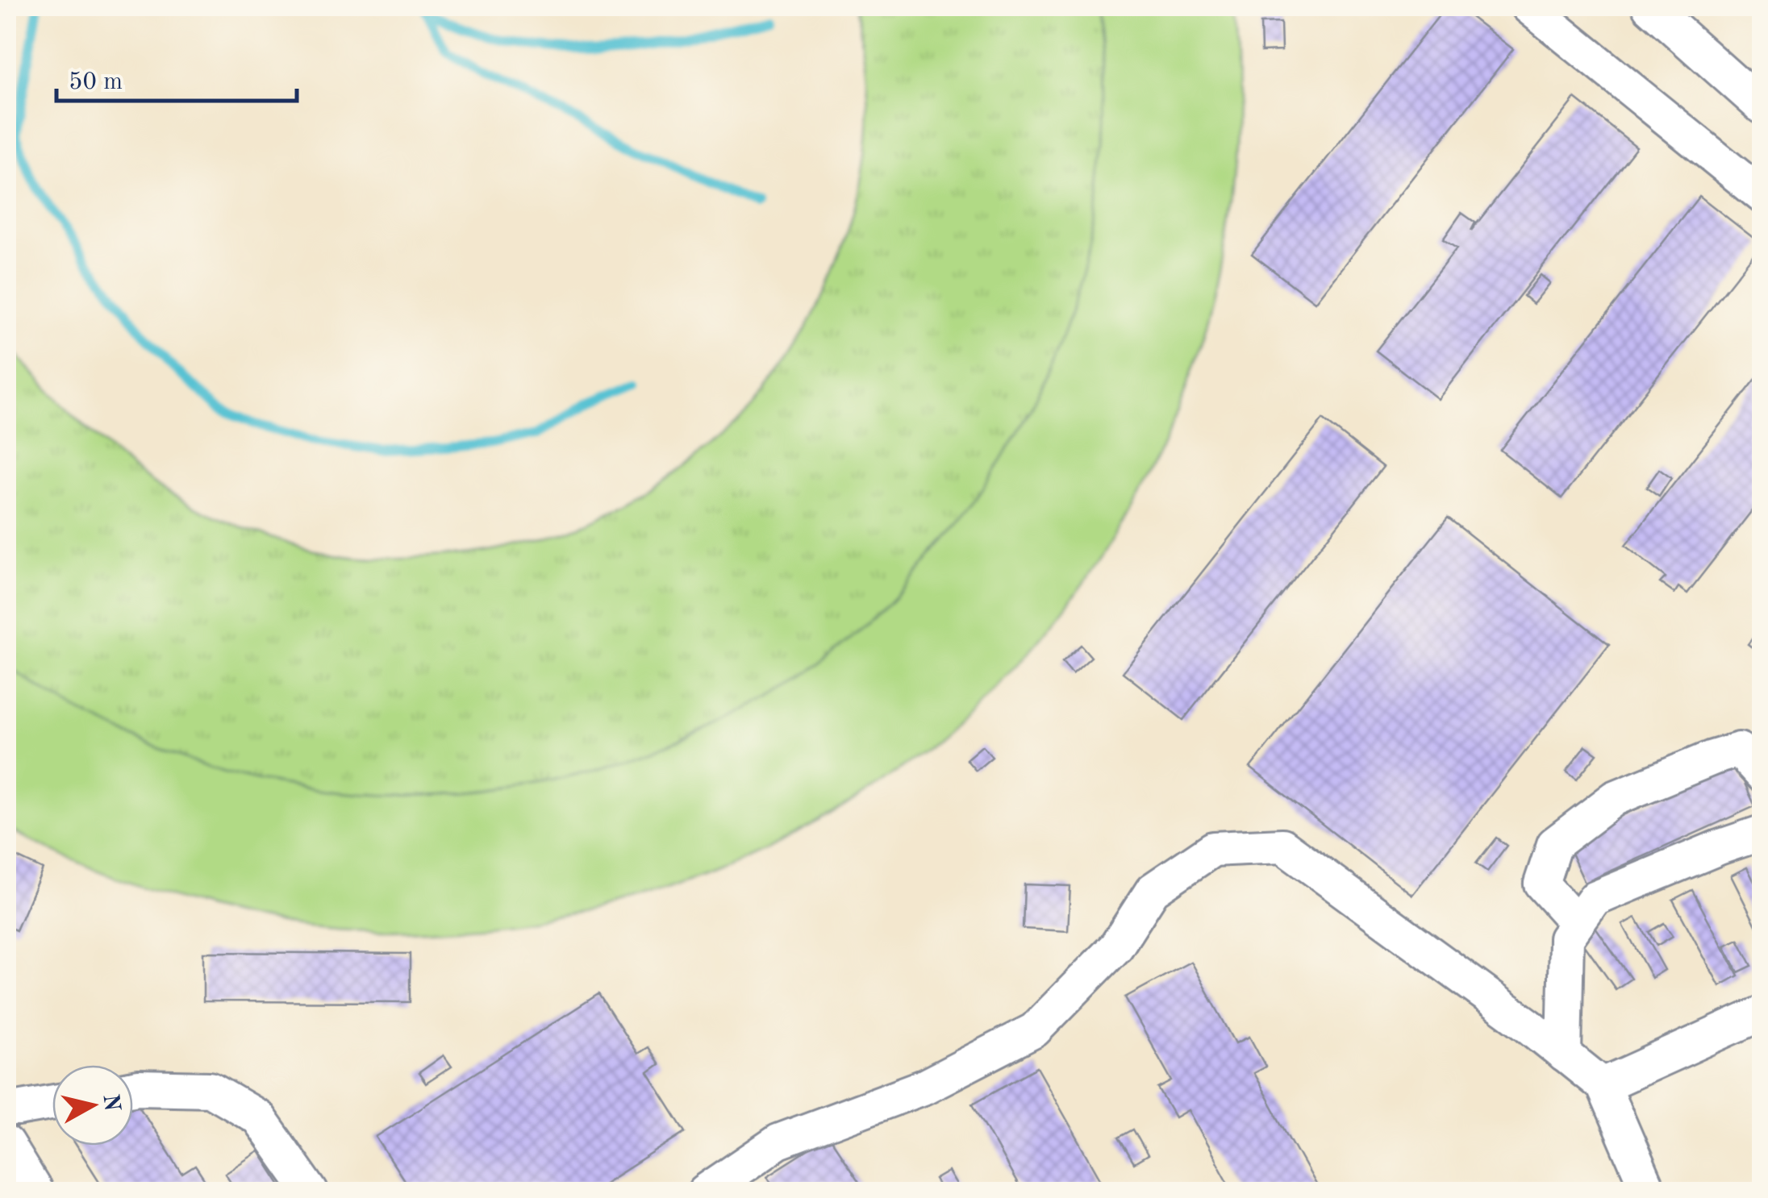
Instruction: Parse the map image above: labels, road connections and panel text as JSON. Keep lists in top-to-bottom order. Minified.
{"scale_bar":"50 m","north":"right"}
